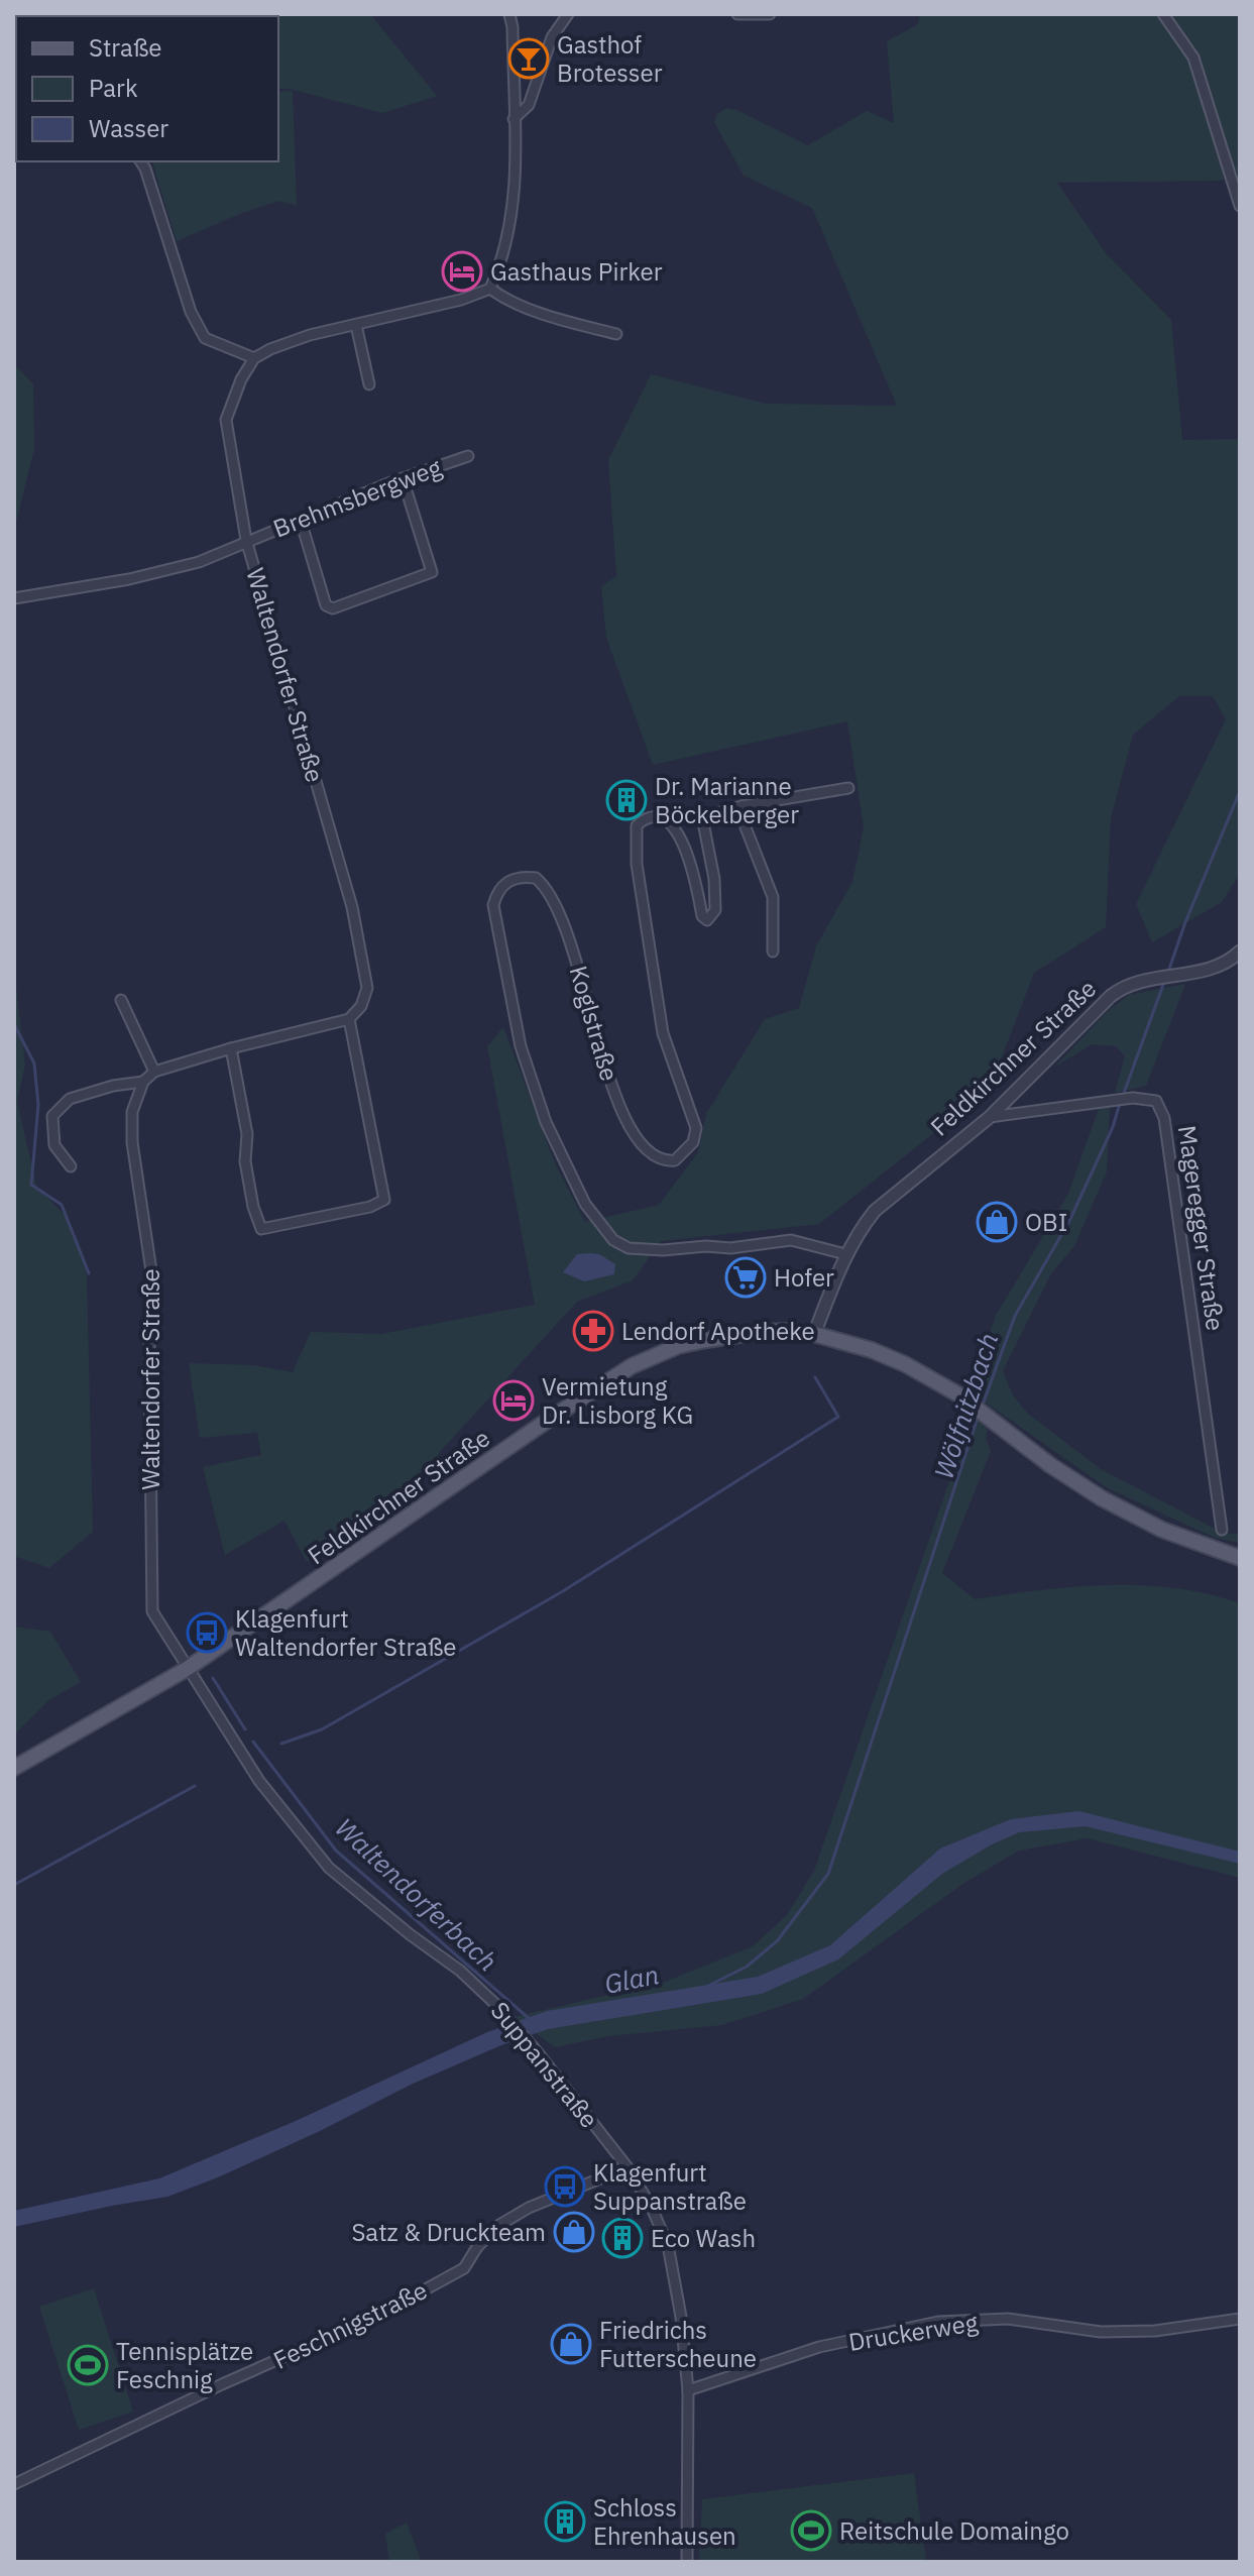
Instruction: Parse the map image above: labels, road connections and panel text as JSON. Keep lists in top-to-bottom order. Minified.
{"streets":{"main road":["Feldkirchner Straße"],"street":["Brehmsbergweg","Waltendorfer Straße","Koglstraße","Mageregger Straße","Suppanstraße","Feschnigstraße","Druckerweg"]},"crossings":[["Brehmsbergweg","Waltendorfer Straße"],["Waltendorfer Straße","Feldkirchner Straße"],["Waltendorfer Straße","Suppanstraße"],["Koglstraße","Feldkirchner Straße"],["Feldkirchner Straße","Mageregger Straße"],["Feldkirchner Straße","Suppanstraße"],["Suppanstraße","Feschnigstraße"],["Suppanstraße","Druckerweg"]],"water":["Wölfnitzbach","Waltendorferbach","Glan"],"places":{"bar":["Gasthof Brotesser"],"hotel":["Gasthaus Pirker","Vermietung Dr. Lisborg KG"],"building":["Dr. Marianne Böckelberger","Eco Wash","Schloss Ehrenhausen"],"shop":["OBI","Satz & Druckteam","Friedrichs Futterscheune"],"supermarket":["Hofer"],"pharmacy":["Lendorf Apotheke"],"bus stop":["Klagenfurt Waltendorfer Straße","Klagenfurt Suppanstraße"],"sports":["Tennisplätze Feschnig","Reitschule Domaingo"]},"legend":["Straße","Park","Wasser"]}
